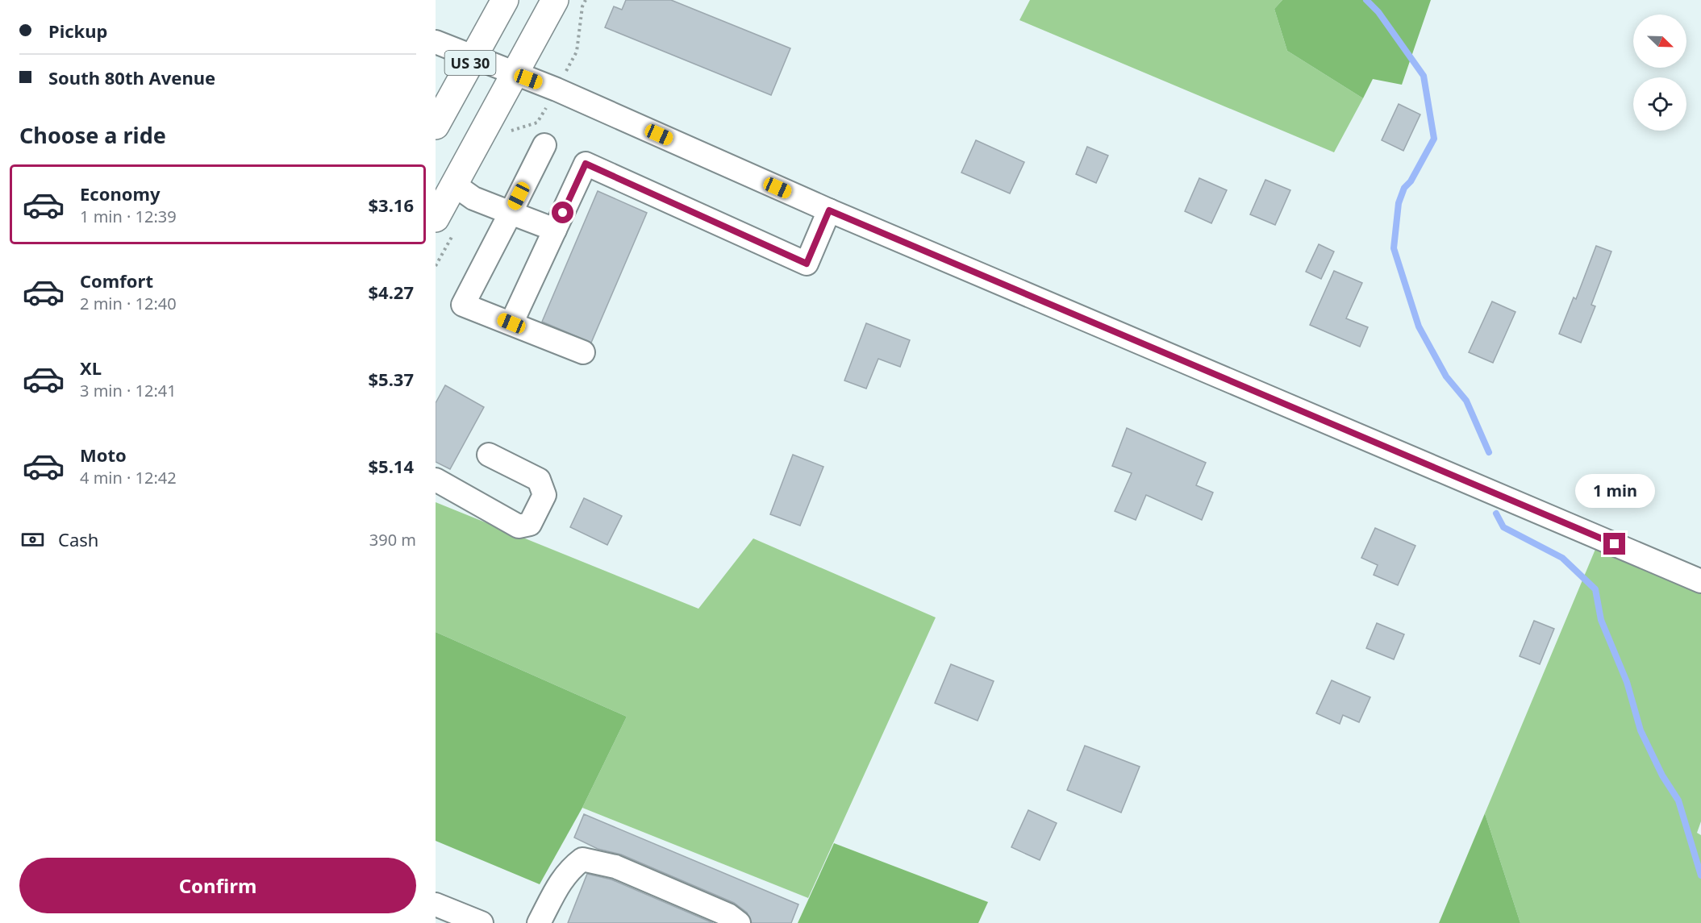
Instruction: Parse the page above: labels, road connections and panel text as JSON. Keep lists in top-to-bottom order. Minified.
{"streets":{"main road":["US 30"]},"north":"bottom right","page":{"banner":["Pickup","South 80th Avenue"],"heading":"Choose a ride","list":[{"name":"Economy","note":"1 min · 12:39","value":"$3.16"},{"name":"Comfort","note":"2 min · 12:40","value":"$4.27"},{"name":"XL","note":"3 min · 12:41","value":"$5.37"},{"name":"Moto","note":"4 min · 12:42","value":"$5.14"}],"bubble":"1 min","pay":["Cash","390 m"],"buttons":"Confirm"}}
